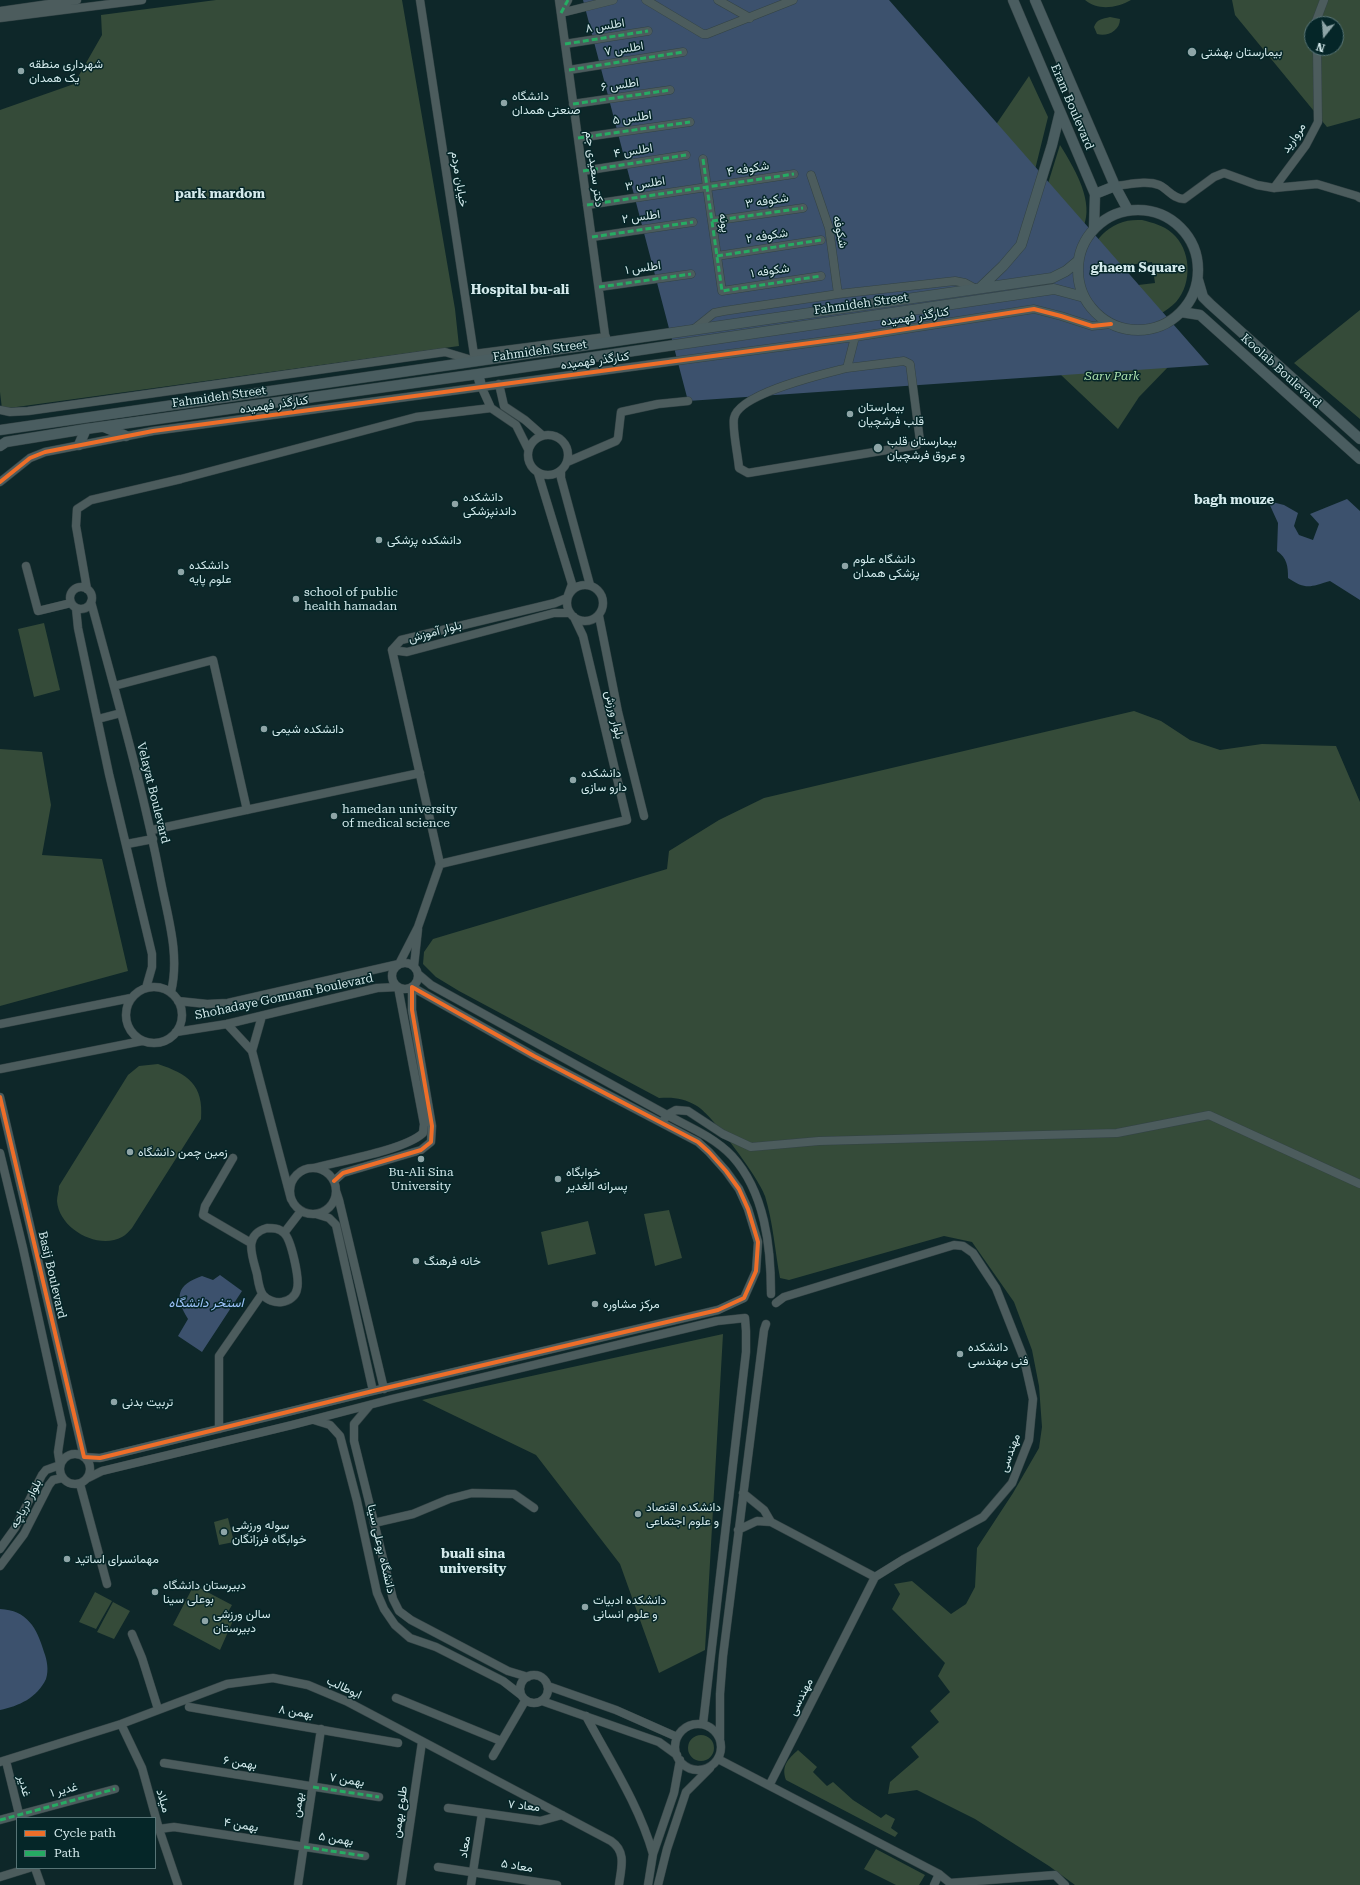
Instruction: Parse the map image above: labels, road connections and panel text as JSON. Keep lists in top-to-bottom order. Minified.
{"streets":{"main road":["Eram Boulevard","Fahmideh Street","Koolab Boulevard"],"street":["اطلس ۸","اطلس ۷","اطلس ۶","اطلس ۵","مروارید","اطلس ۴","دکتر سعیدی جم","شکوفه ۴","خیابان مردم","اطلس ۳","شکوفه ۳","اطلس ۲","پونه","شکوفه","شکوفه ۲","اطلس ۱","شکوفه ۱","کنارگذر فهمیده","بلوار آموزش","بلوار ورزش","Velayat Boulevard","Shohadaye Gomnam Boulevard","Basij Boulevard","مهندسی","بلوار دریاچه","دانشگاه بوعلی سینا","ابوطالب","بهمن ۸","بهمن ۶","بهمن ۷","غدیر","غدیر ۱","میلاد","بهمن","معاد ۷","طلوع بهمن","بهمن ۴","بهمن ۵","معاد","معاد ۵"]},"crossings":[["اطلس ۸","دکتر سعیدی جم"],["اطلس ۷","دکتر سعیدی جم"],["اطلس ۶","دکتر سعیدی جم"],["Eram Boulevard","Fahmideh Street"],["Eram Boulevard","کنارگذر فهمیده"],["Eram Boulevard","Koolab Boulevard"],["اطلس ۵","دکتر سعیدی جم"],["اطلس ۴","دکتر سعیدی جم"],["دکتر سعیدی جم","اطلس ۳"],["دکتر سعیدی جم","اطلس ۲"],["دکتر سعیدی جم","اطلس ۱"],["دکتر سعیدی جم","Fahmideh Street"],["شکوفه ۴","اطلس ۳"],["شکوفه ۴","پونه"],["خیابان مردم","Fahmideh Street"],["اطلس ۳","پونه"],["شکوفه ۳","پونه"],["پونه","شکوفه ۲"],["پونه","شکوفه ۱"],["Fahmideh Street","کنارگذر فهمیده"],["Fahmideh Street","Koolab Boulevard"],["کنارگذر فهمیده","Koolab Boulevard"],["بلوار آموزش","بلوار ورزش"],["Velayat Boulevard","Shohadaye Gomnam Boulevard"],["Basij Boulevard","بلوار دریاچه"],["ابوطالب","غدیر"],["ابوطالب","میلاد"],["ابوطالب","معاد ۷"],["ابوطالب","طلوع بهمن"],["بهمن ۸","بهمن"],["بهمن ۶","بهمن ۷"],["بهمن ۶","بهمن"],["بهمن ۷","بهمن"],["غدیر","غدیر ۱"],["میلاد","بهمن ۴"],["بهمن","بهمن ۴"],["بهمن","بهمن ۵"],["معاد ۷","معاد"],["بهمن ۴","بهمن ۵"],["معاد","معاد ۵"]],"districts":["park mardom","ghaem Square","Hospital bu-ali","bagh mouze","buali sina university"],"water":["استخر دانشگاه"],"parks":["Sarv Park"],"places":["بیمارستان بهشتی","شهرداری منطقه یک همدان","دانشگاه صنعتی همدان","بیمارستان قلب فرشچیان","بیمارستان قلب و عروق فرشچیان","دانشکده داندنپزشکی","دانشکده پزشکی","دانشگاه علوم پزشکی همدان","دانشکده علوم پایه","school of public health hamadan","دانشکده شیمی","دانشکده دارو سازی","hamedan university of medical science","زمین چمن دانشگاه","Bu-Ali Sina University","خوابگاه پسرانه الغدیر","خانه فرهنگ","مرکز مشاوره","دانشکده فنی مهندسی","تربیت بدنی","دانشکده اقتصاد و علوم اجتماعی","سوله ورزشی خوابگاه فرزانگان","مهمانسرای اساتید","دبیرستان دانشگاه بوعلی سینا","دانشکده ادبیات و علوم انسانی","سالن ورزشی دبیرستان"],"legend":["Cycle path","Path"],"north":"bottom"}
